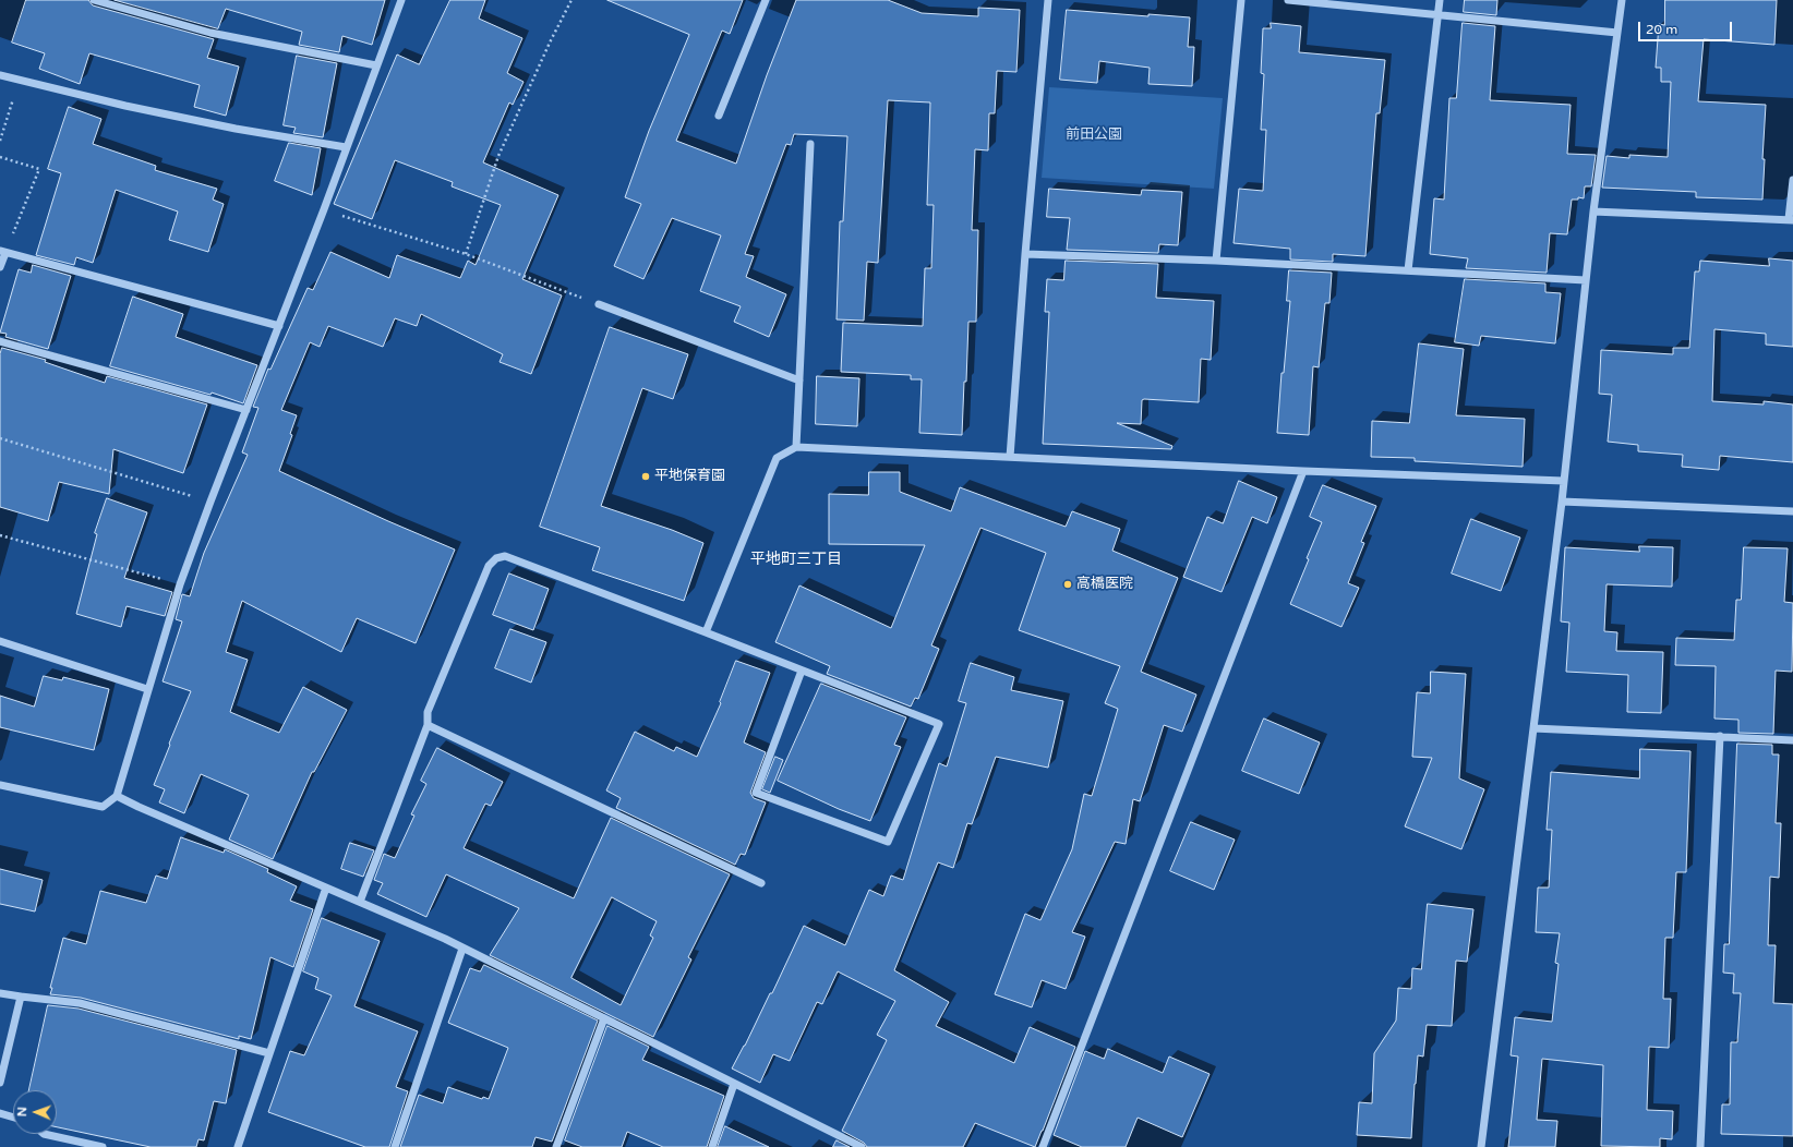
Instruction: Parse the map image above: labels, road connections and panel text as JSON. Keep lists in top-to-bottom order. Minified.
{"districts":["平地町三丁目"],"parks":["前田公園"],"places":["平地保育園","高橋医院"],"scale_bar":"20 m","north":"left"}
